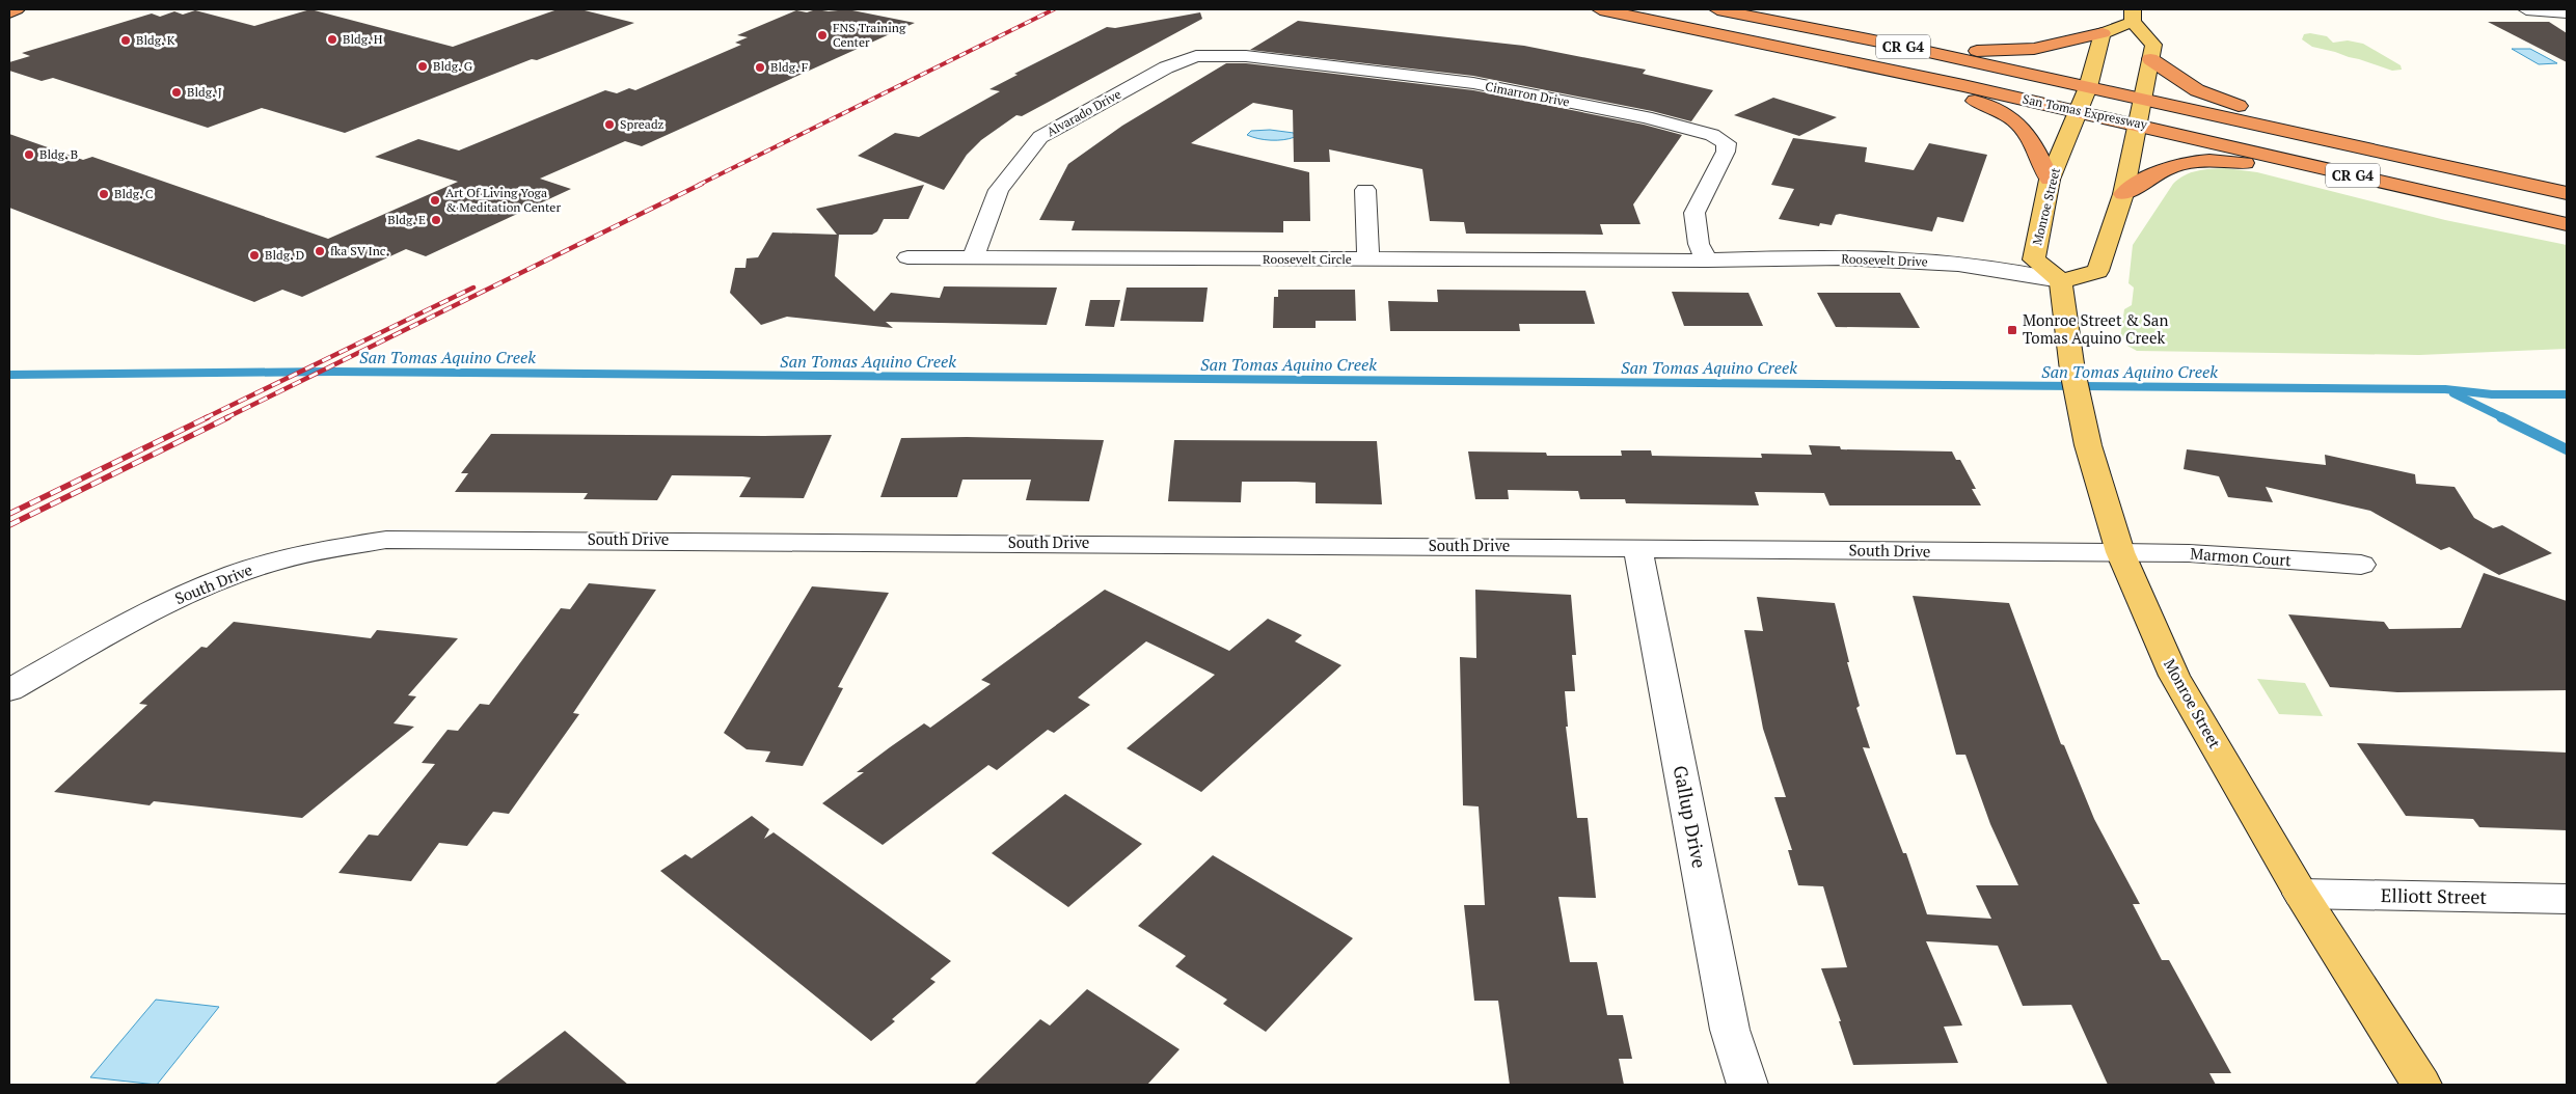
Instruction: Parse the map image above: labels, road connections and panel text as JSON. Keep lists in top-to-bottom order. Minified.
{"streets":{"highway":["CR G4","San Tomas Expressway"],"main road":["Monroe Street"],"street":["Cimarron Drive","Alvarado Drive","Roosevelt Circle","Roosevelt Drive","South Drive","Marmon Court","Gallup Drive","Elliott Street"]},"crossings":[["Cimarron Drive","Alvarado Drive"],["Cimarron Drive","Roosevelt Circle"],["Cimarron Drive","Roosevelt Drive"],["San Tomas Expressway","Monroe Street"],["Alvarado Drive","Roosevelt Circle"],["Monroe Street","Roosevelt Drive"],["Monroe Street","South Drive"],["Monroe Street","Marmon Court"],["Monroe Street","Elliott Street"],["Roosevelt Circle","Roosevelt Drive"],["South Drive","Marmon Court"],["South Drive","Gallup Drive"]],"water":["San Tomas Aquino Creek"],"places":{"other":["FNS Training Center","Bldg. H","Bldg. K","Bldg. G","Bldg. F","Bldg. J","Spreadz","Bldg. B","Bldg. C","Art Of Living Yoga & Meditation Center","Bldg. E","fka SV Inc.","Bldg. D"],"transit":["Monroe Street & San Tomas Aquino Creek"]}}
